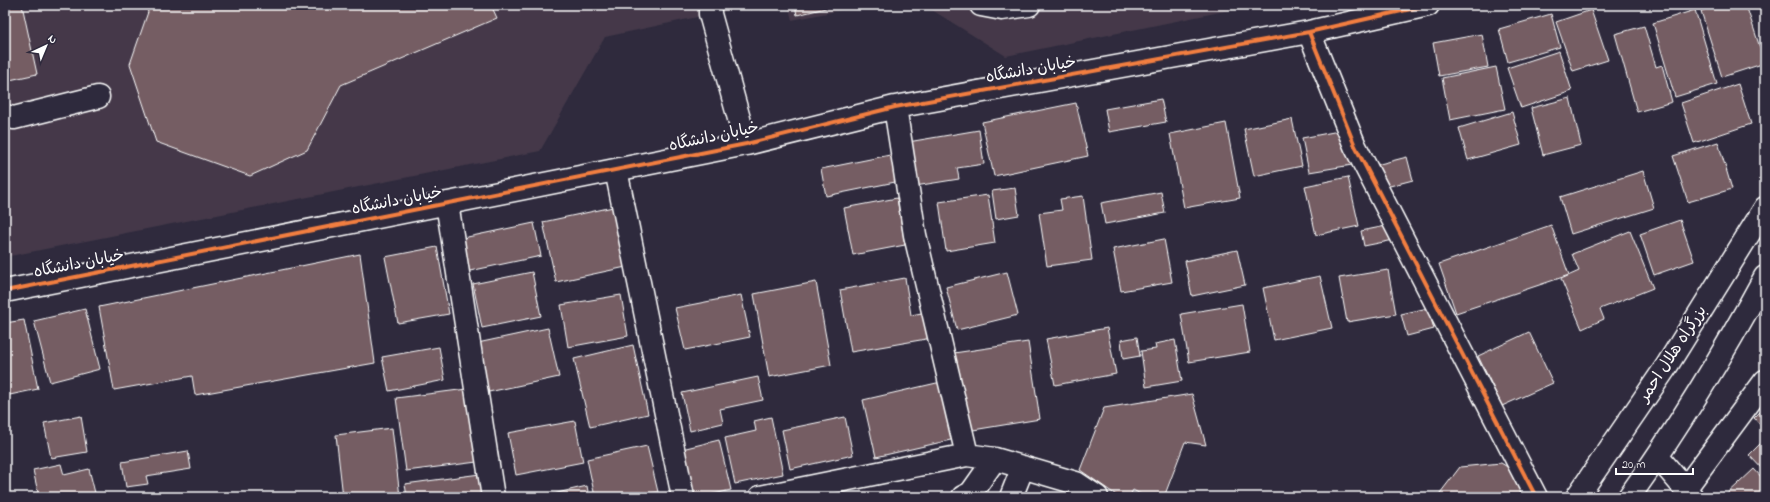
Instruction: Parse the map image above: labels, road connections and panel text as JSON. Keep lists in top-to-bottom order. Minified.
{"streets":{"main road":["خیابان دانشگاه","بزرگراه هلال احمر"]},"scale_bar":"20 m","north":"top right"}
